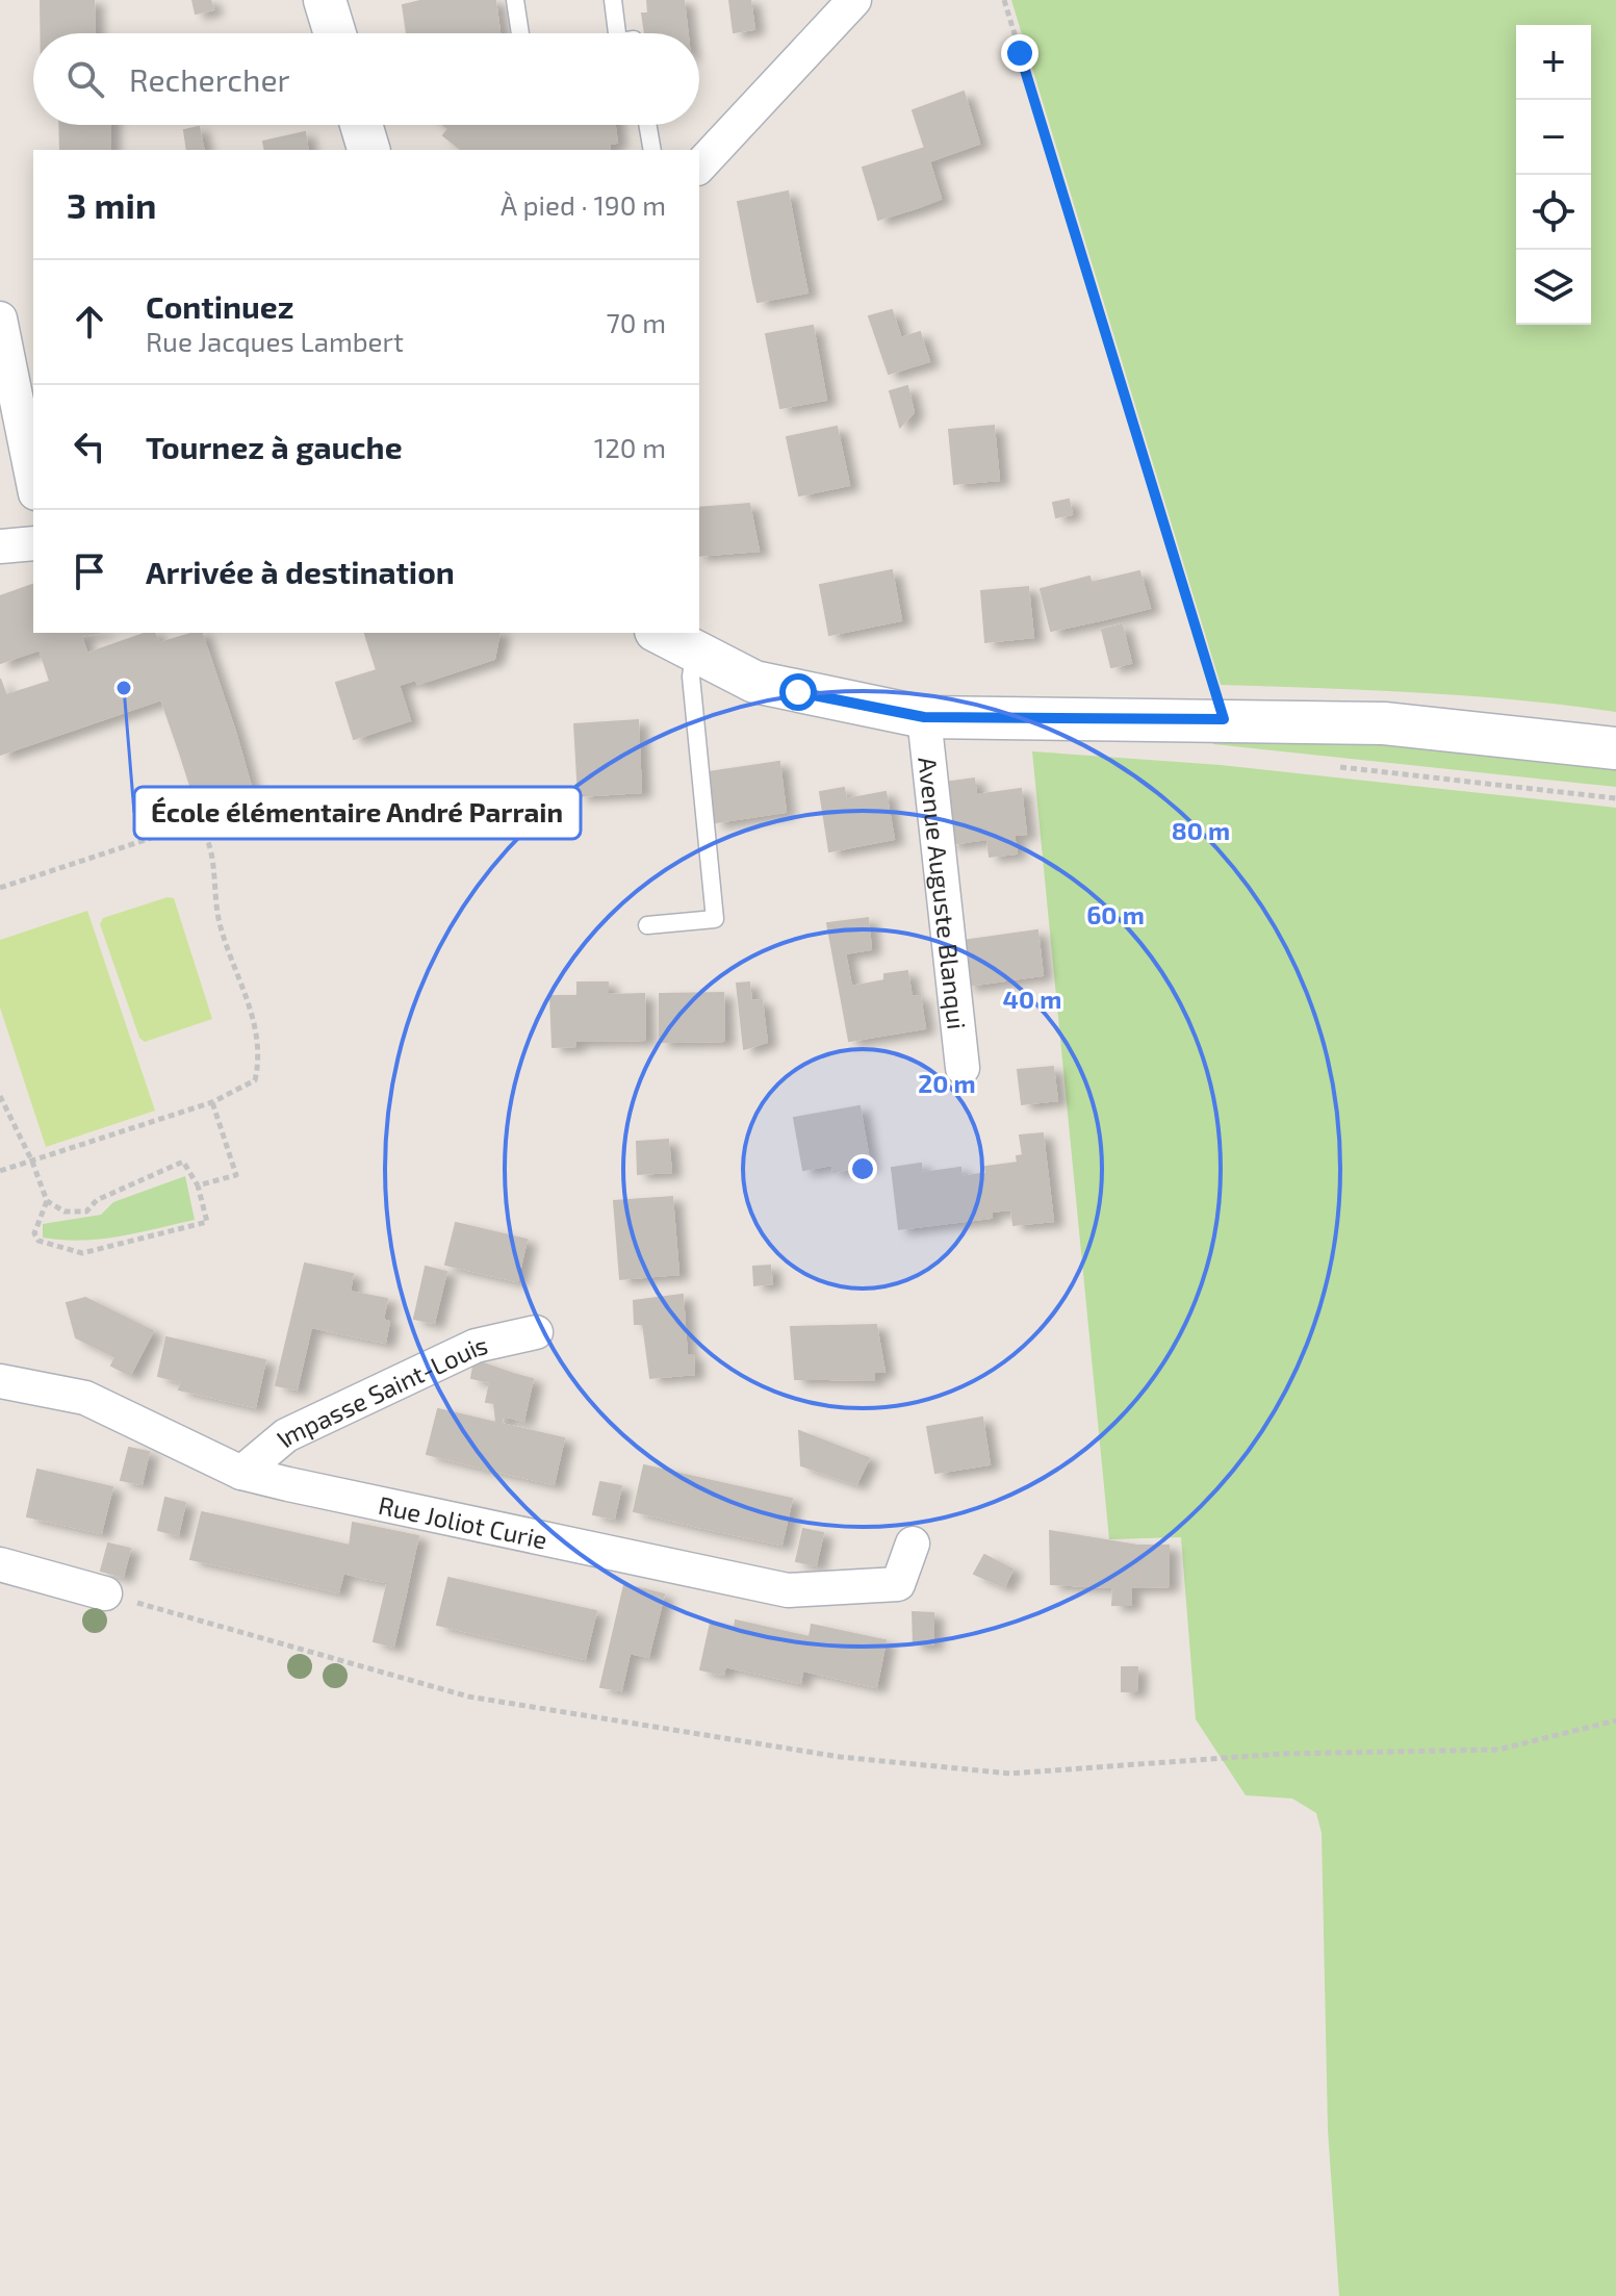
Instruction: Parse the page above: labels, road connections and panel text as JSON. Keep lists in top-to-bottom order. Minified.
{"streets":{"street":["Avenue Auguste Blanqui","Impasse Saint-Louis","Rue Joliot Curie"]},"crossings":[["Impasse Saint-Louis","Rue Joliot Curie"]],"places":["École élémentaire André Parrain"],"page":{"map_buttons":["+","−"],"search":"Rechercher","heading":["3 min","À pied · 190 m"],"list":[["Continuez","Rue Jacques Lambert","70 m"],["Tournez à gauche","120 m"],"Arrivée à destination"]},"rings":["80 m","60 m","40 m","20 m"]}
